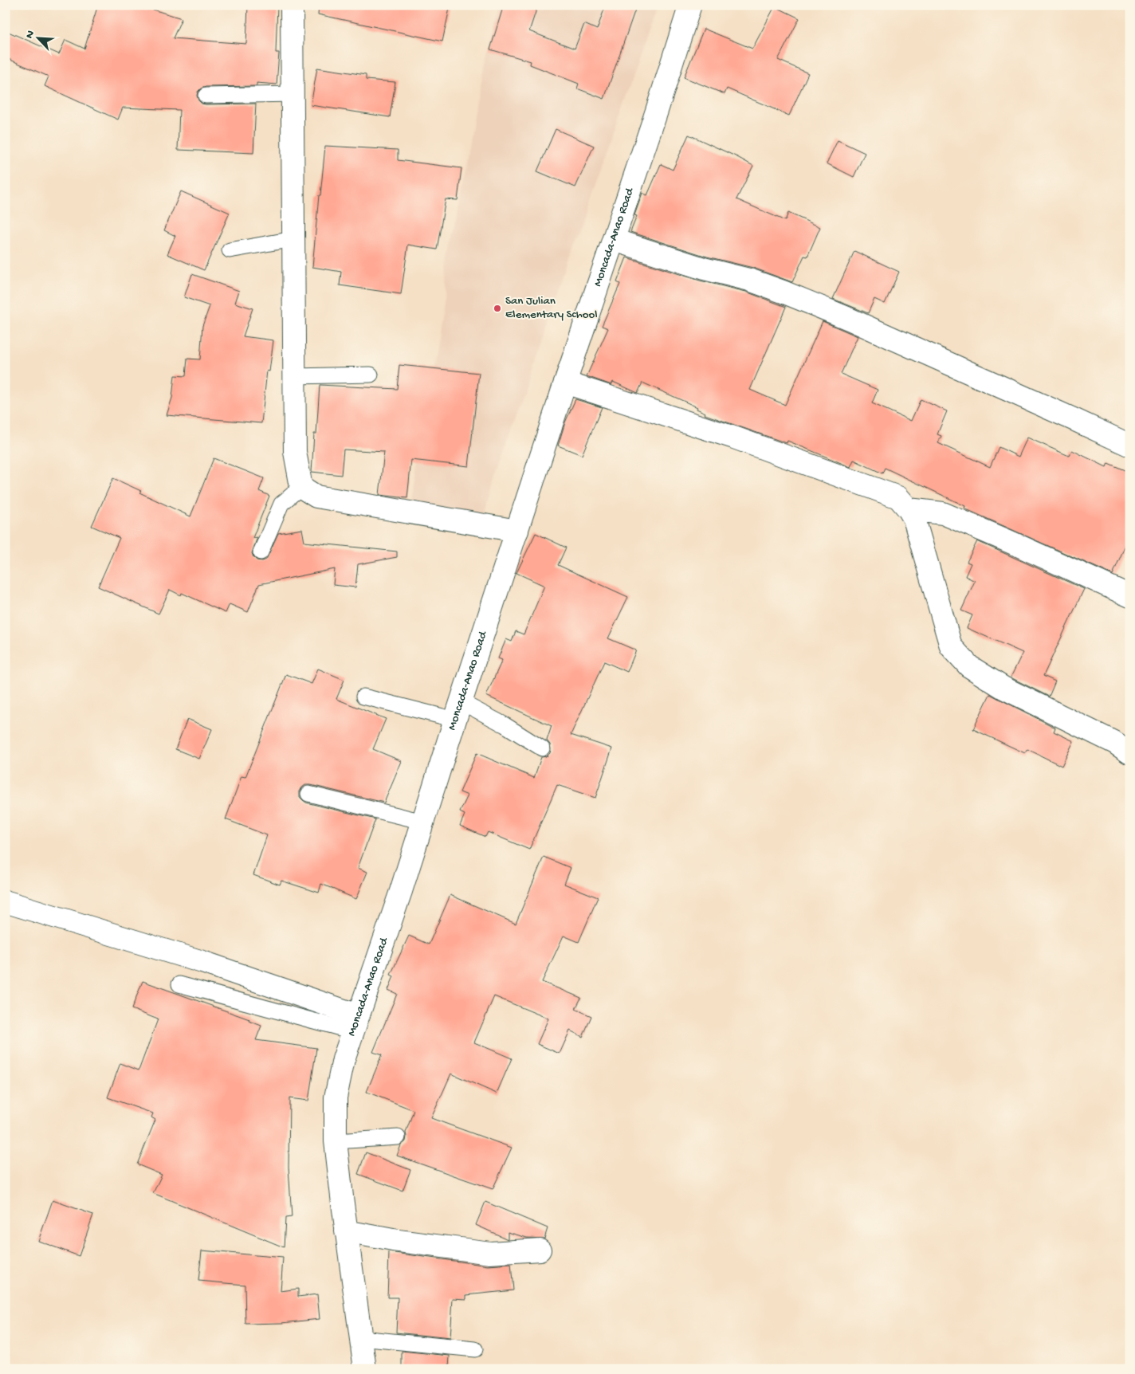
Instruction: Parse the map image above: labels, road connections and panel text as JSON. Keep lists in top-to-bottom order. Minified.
{"streets":{"street":["Moncada-Anao Road"]},"places":["San Julian Elementary School"],"north":"top left"}
